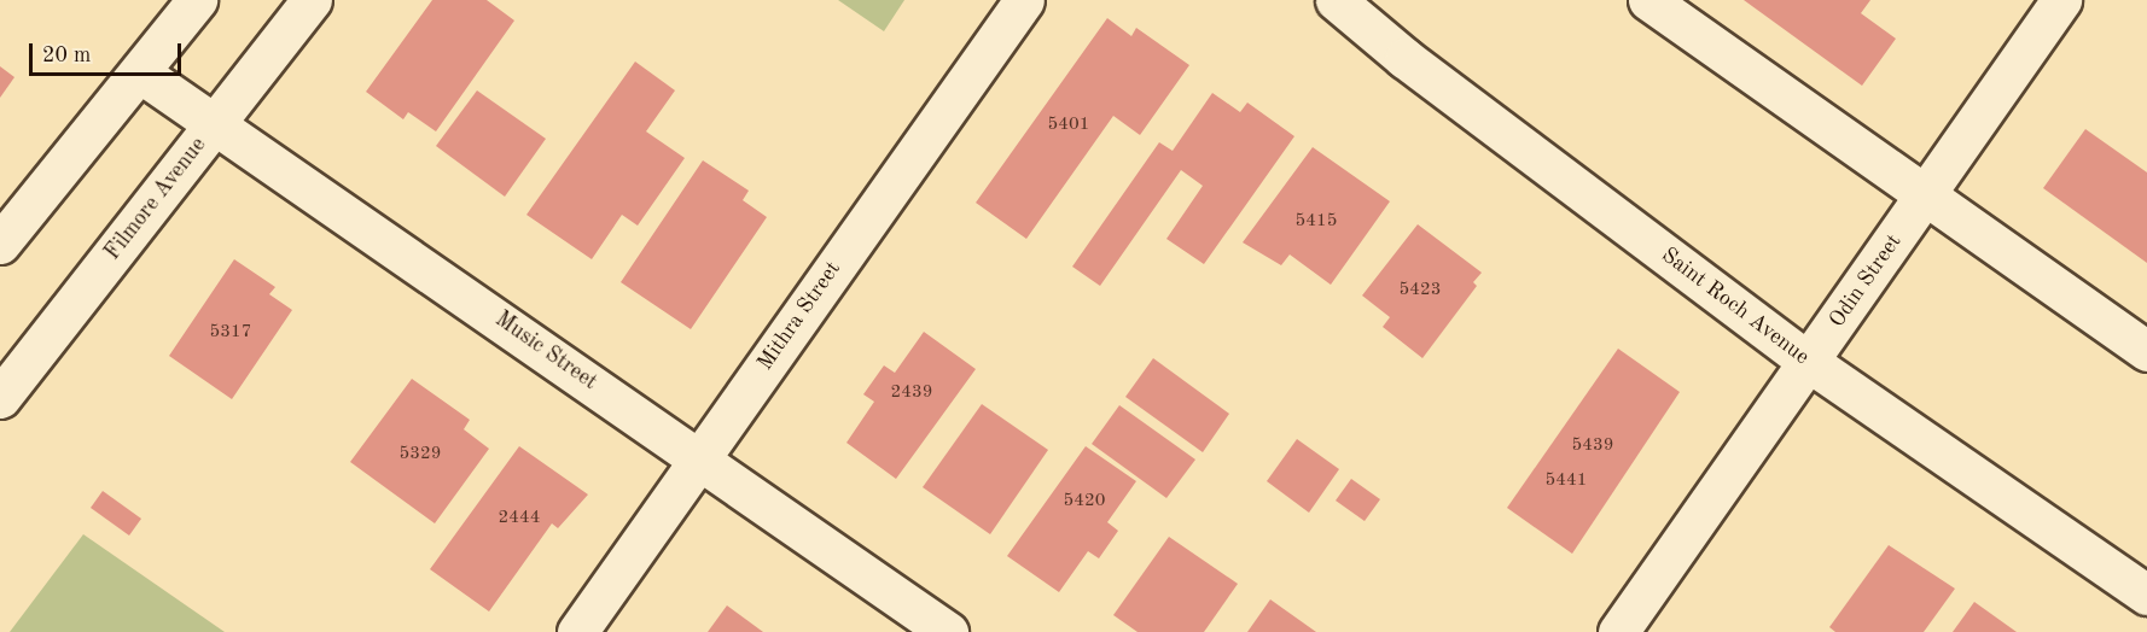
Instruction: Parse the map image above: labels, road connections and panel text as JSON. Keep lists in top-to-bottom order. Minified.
{"streets":{"street":["Filmore Avenue","Odin Street","Saint Roch Avenue","Mithra Street","Music Street"]},"crossings":[["Filmore Avenue","Music Street"],["Odin Street","Saint Roch Avenue"],["Mithra Street","Music Street"]],"house_numbers":["5401","5415","5423","5317","2439","5439","5329","5441","5420","2444"],"scale_bar":"20 m"}
